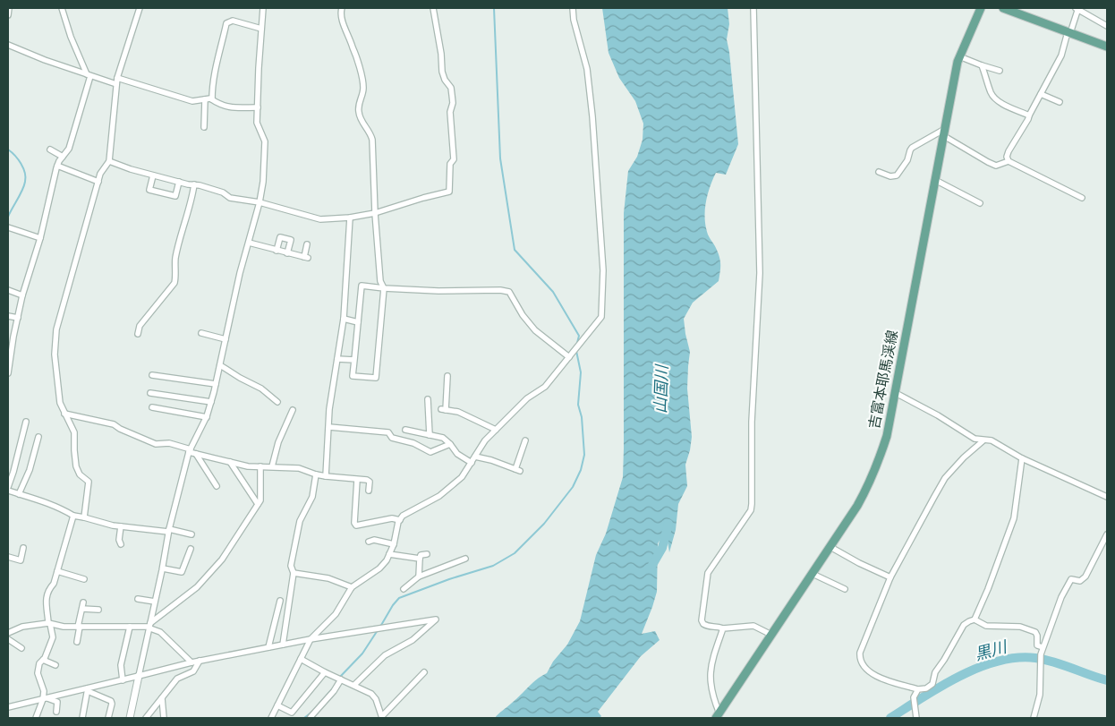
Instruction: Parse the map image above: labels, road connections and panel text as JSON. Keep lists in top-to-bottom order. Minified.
{"streets":{"main road":["吉富本耶馬渓線"]},"water":["山国川","黒川"]}
